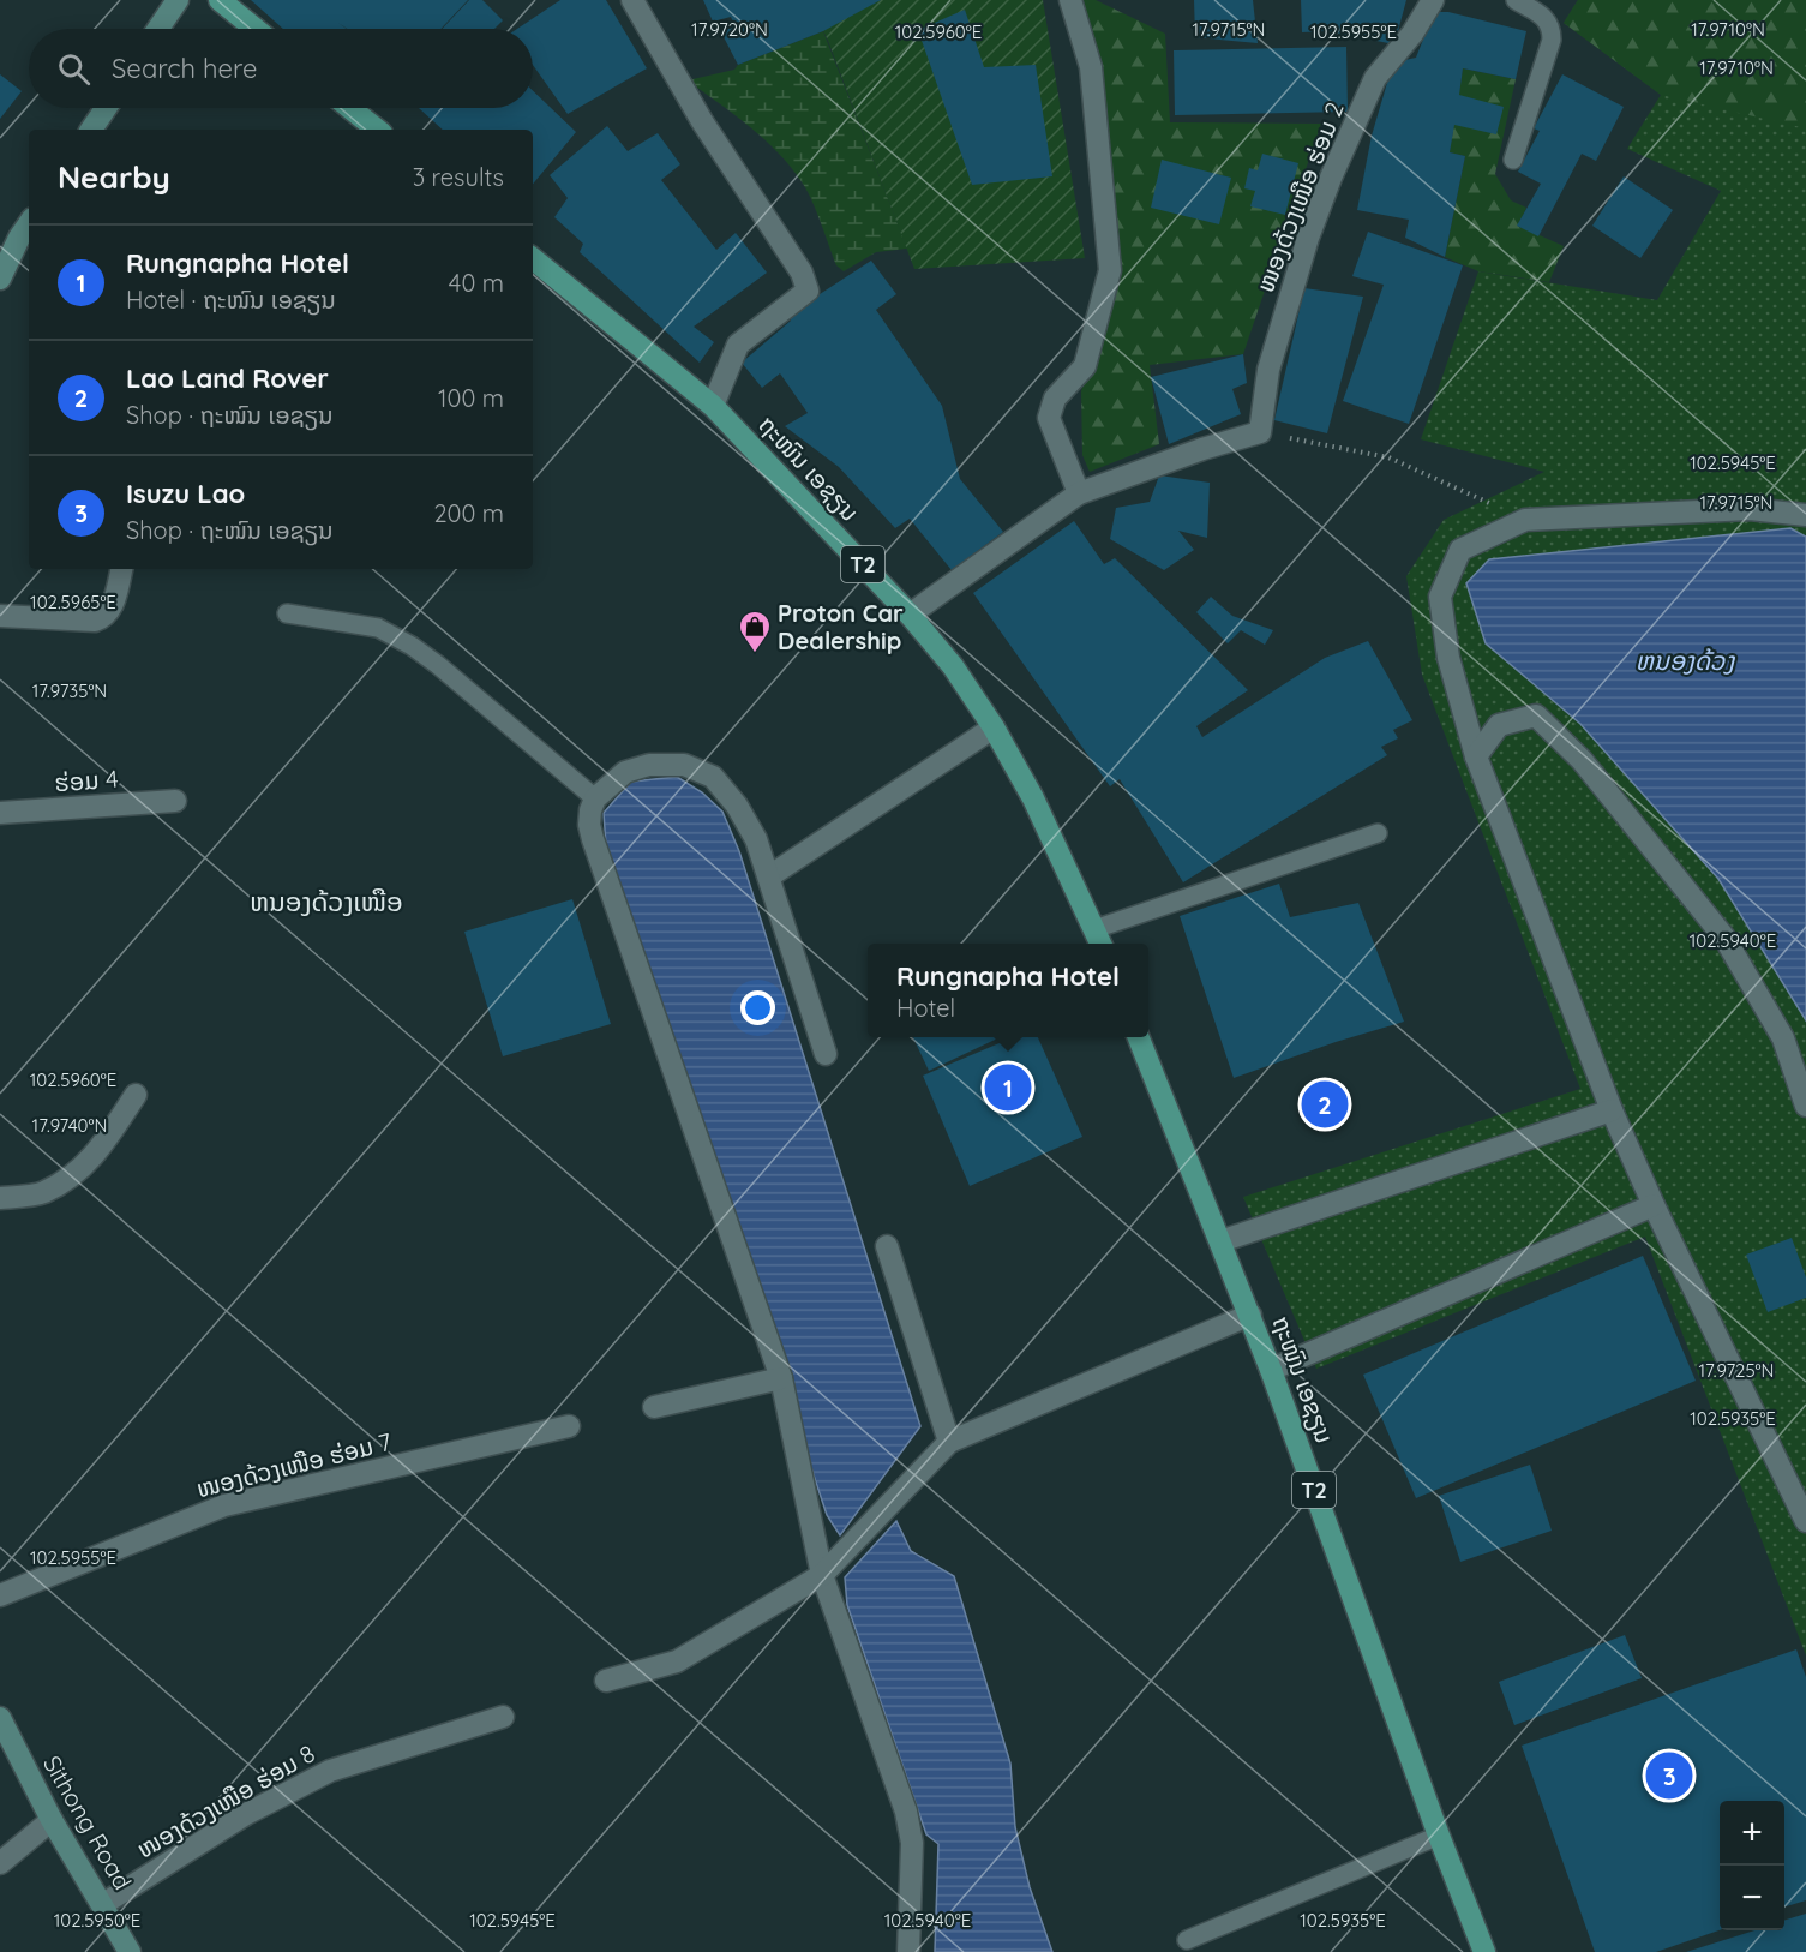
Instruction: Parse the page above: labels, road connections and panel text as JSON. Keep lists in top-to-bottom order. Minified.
{"streets":{"main road":["ຖະໜົນ ເອຊຽນ","T2","Sithong Road"],"street":["ໜອງດ້ວງເໜືອ ຮ່ອມ 2","ຮ່ອມ 4","ໜອງດ້ວງເໜືອ ຮ່ອມ 7","ໜອງດ້ວງເໜືອ ຮ່ອມ 8"]},"crossings":[["ໜອງດ້ວງເໜືອ ຮ່ອມ 8","Sithong Road"]],"districts":["ຫນອງດ້ວງເໜືອ"],"water":["ຫນອງດ້ວງ"],"places":{"shop":["Proton Car Dealership"]},"page":{"search":"Search here","heading":["Nearby","3 results"],"list":[{"mark":"1","name":"Rungnapha Hotel","note":"Hotel · ຖະໜົນ ເອຊຽນ","value":"40 m"},{"mark":"2","name":"Lao Land Rover","note":"Shop · ຖະໜົນ ເອຊຽນ","value":"100 m"},{"mark":"3","name":"Isuzu Lao","note":"Shop · ຖະໜົນ ເອຊຽນ","value":"200 m"}],"popup":["Rungnapha Hotel","Hotel"],"pins":["1","2","3"],"map_buttons":["+","−"]},"coordinates":["17.9720°N","17.9715°N","17.9710°N","102.5960°E","102.5955°E","102.5945°E","102.5965°E","17.9735°N","102.5940°E","17.9740°N","17.9725°N","102.5935°E","102.5950°E"]}
